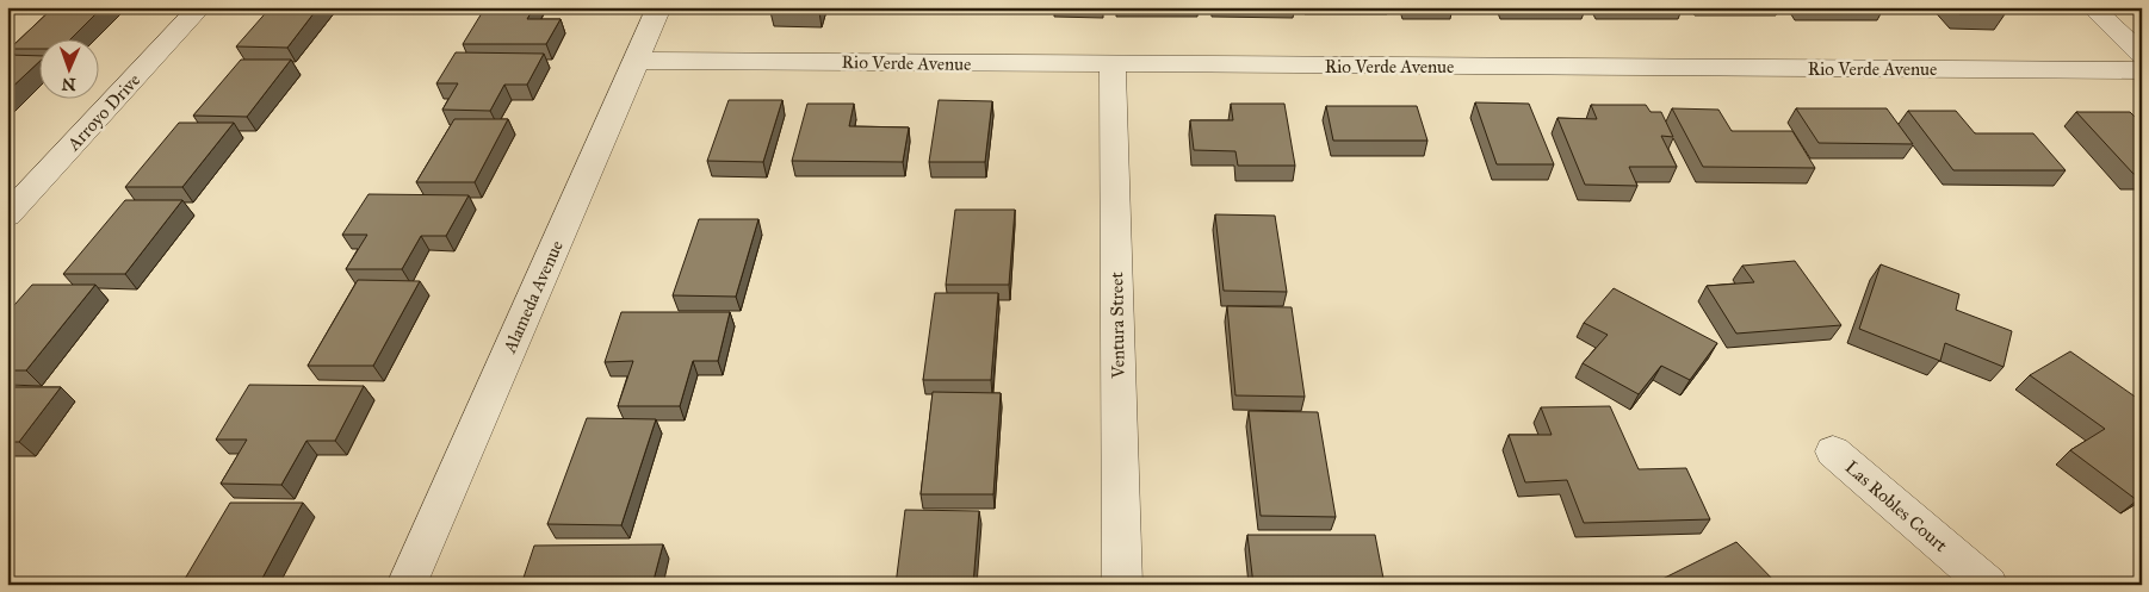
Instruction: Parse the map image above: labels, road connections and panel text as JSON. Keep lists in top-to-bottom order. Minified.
{"streets":{"street":["Rio Verde Avenue","Arroyo Drive","Alameda Avenue","Ventura Street","Las Robles Court"]},"crossings":[["Rio Verde Avenue","Alameda Avenue"],["Rio Verde Avenue","Ventura Street"]],"north":"bottom"}
